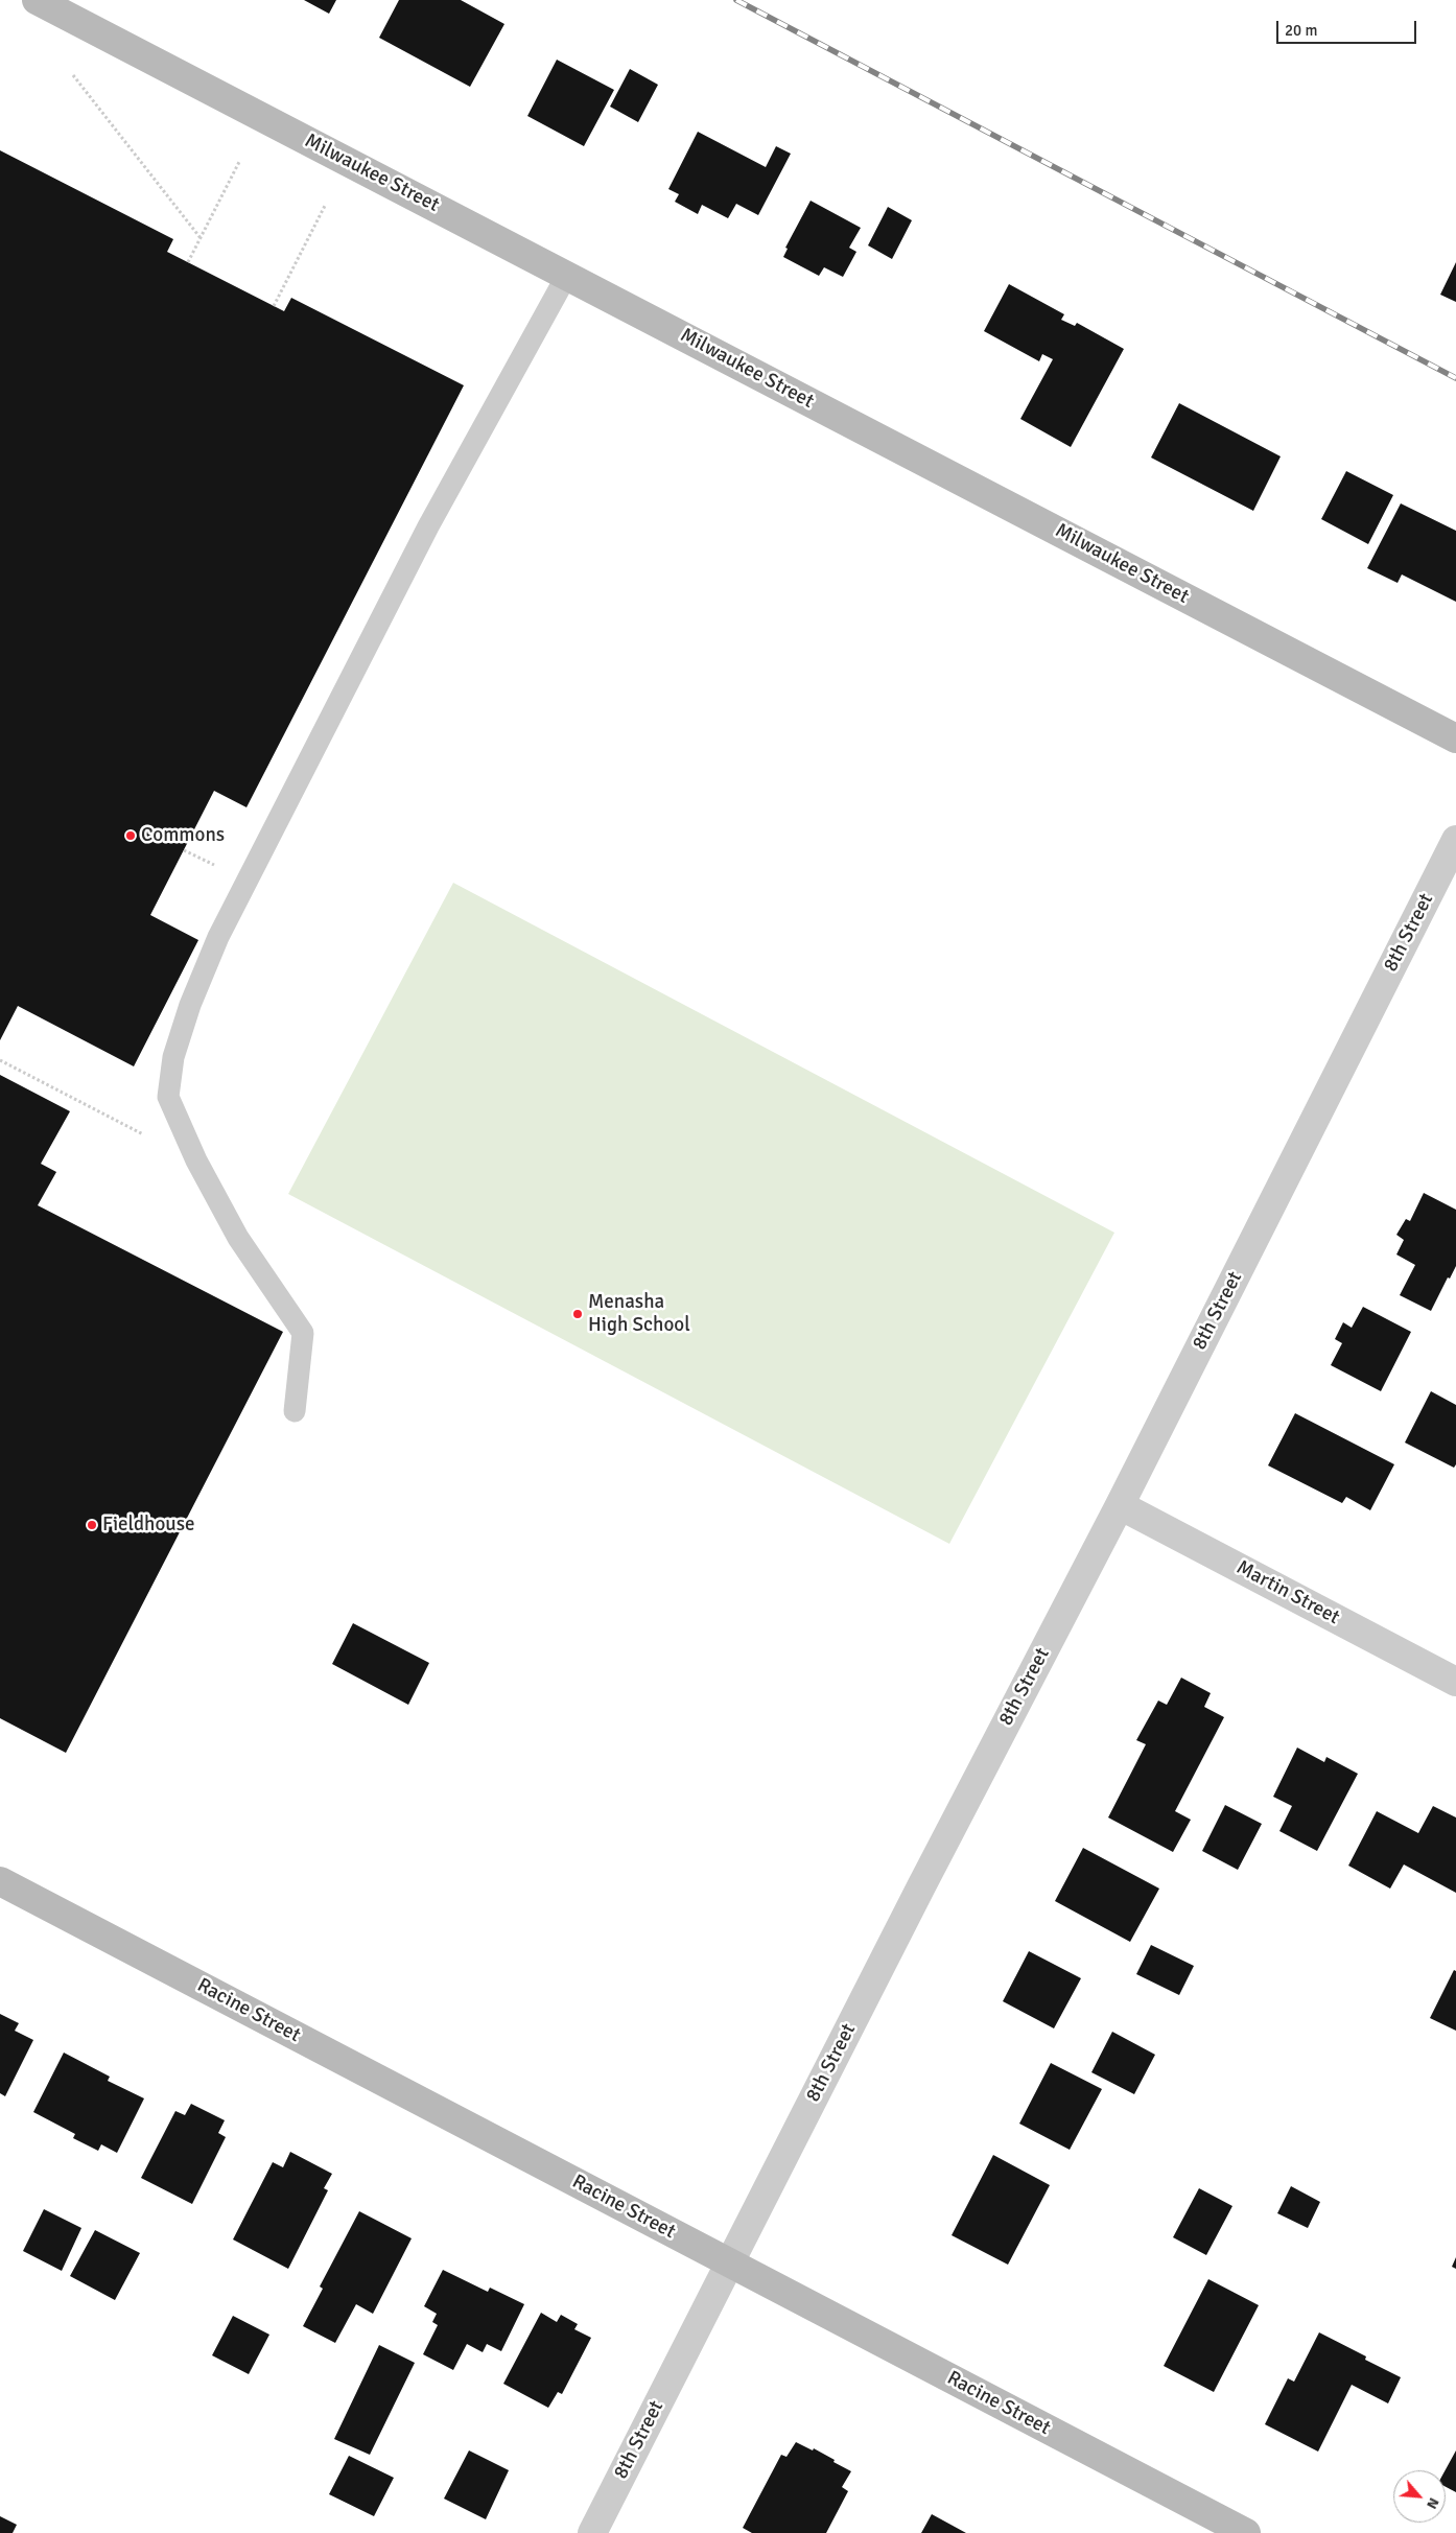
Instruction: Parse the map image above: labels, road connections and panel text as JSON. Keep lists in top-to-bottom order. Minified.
{"streets":{"street":["Milwaukee Street","8th Street","Martin Street","Racine Street"]},"crossings":[["8th Street","Martin Street"],["8th Street","Racine Street"]],"places":["Commons","Menasha High School","Fieldhouse"],"scale_bar":"20 m","north":"bottom right"}
